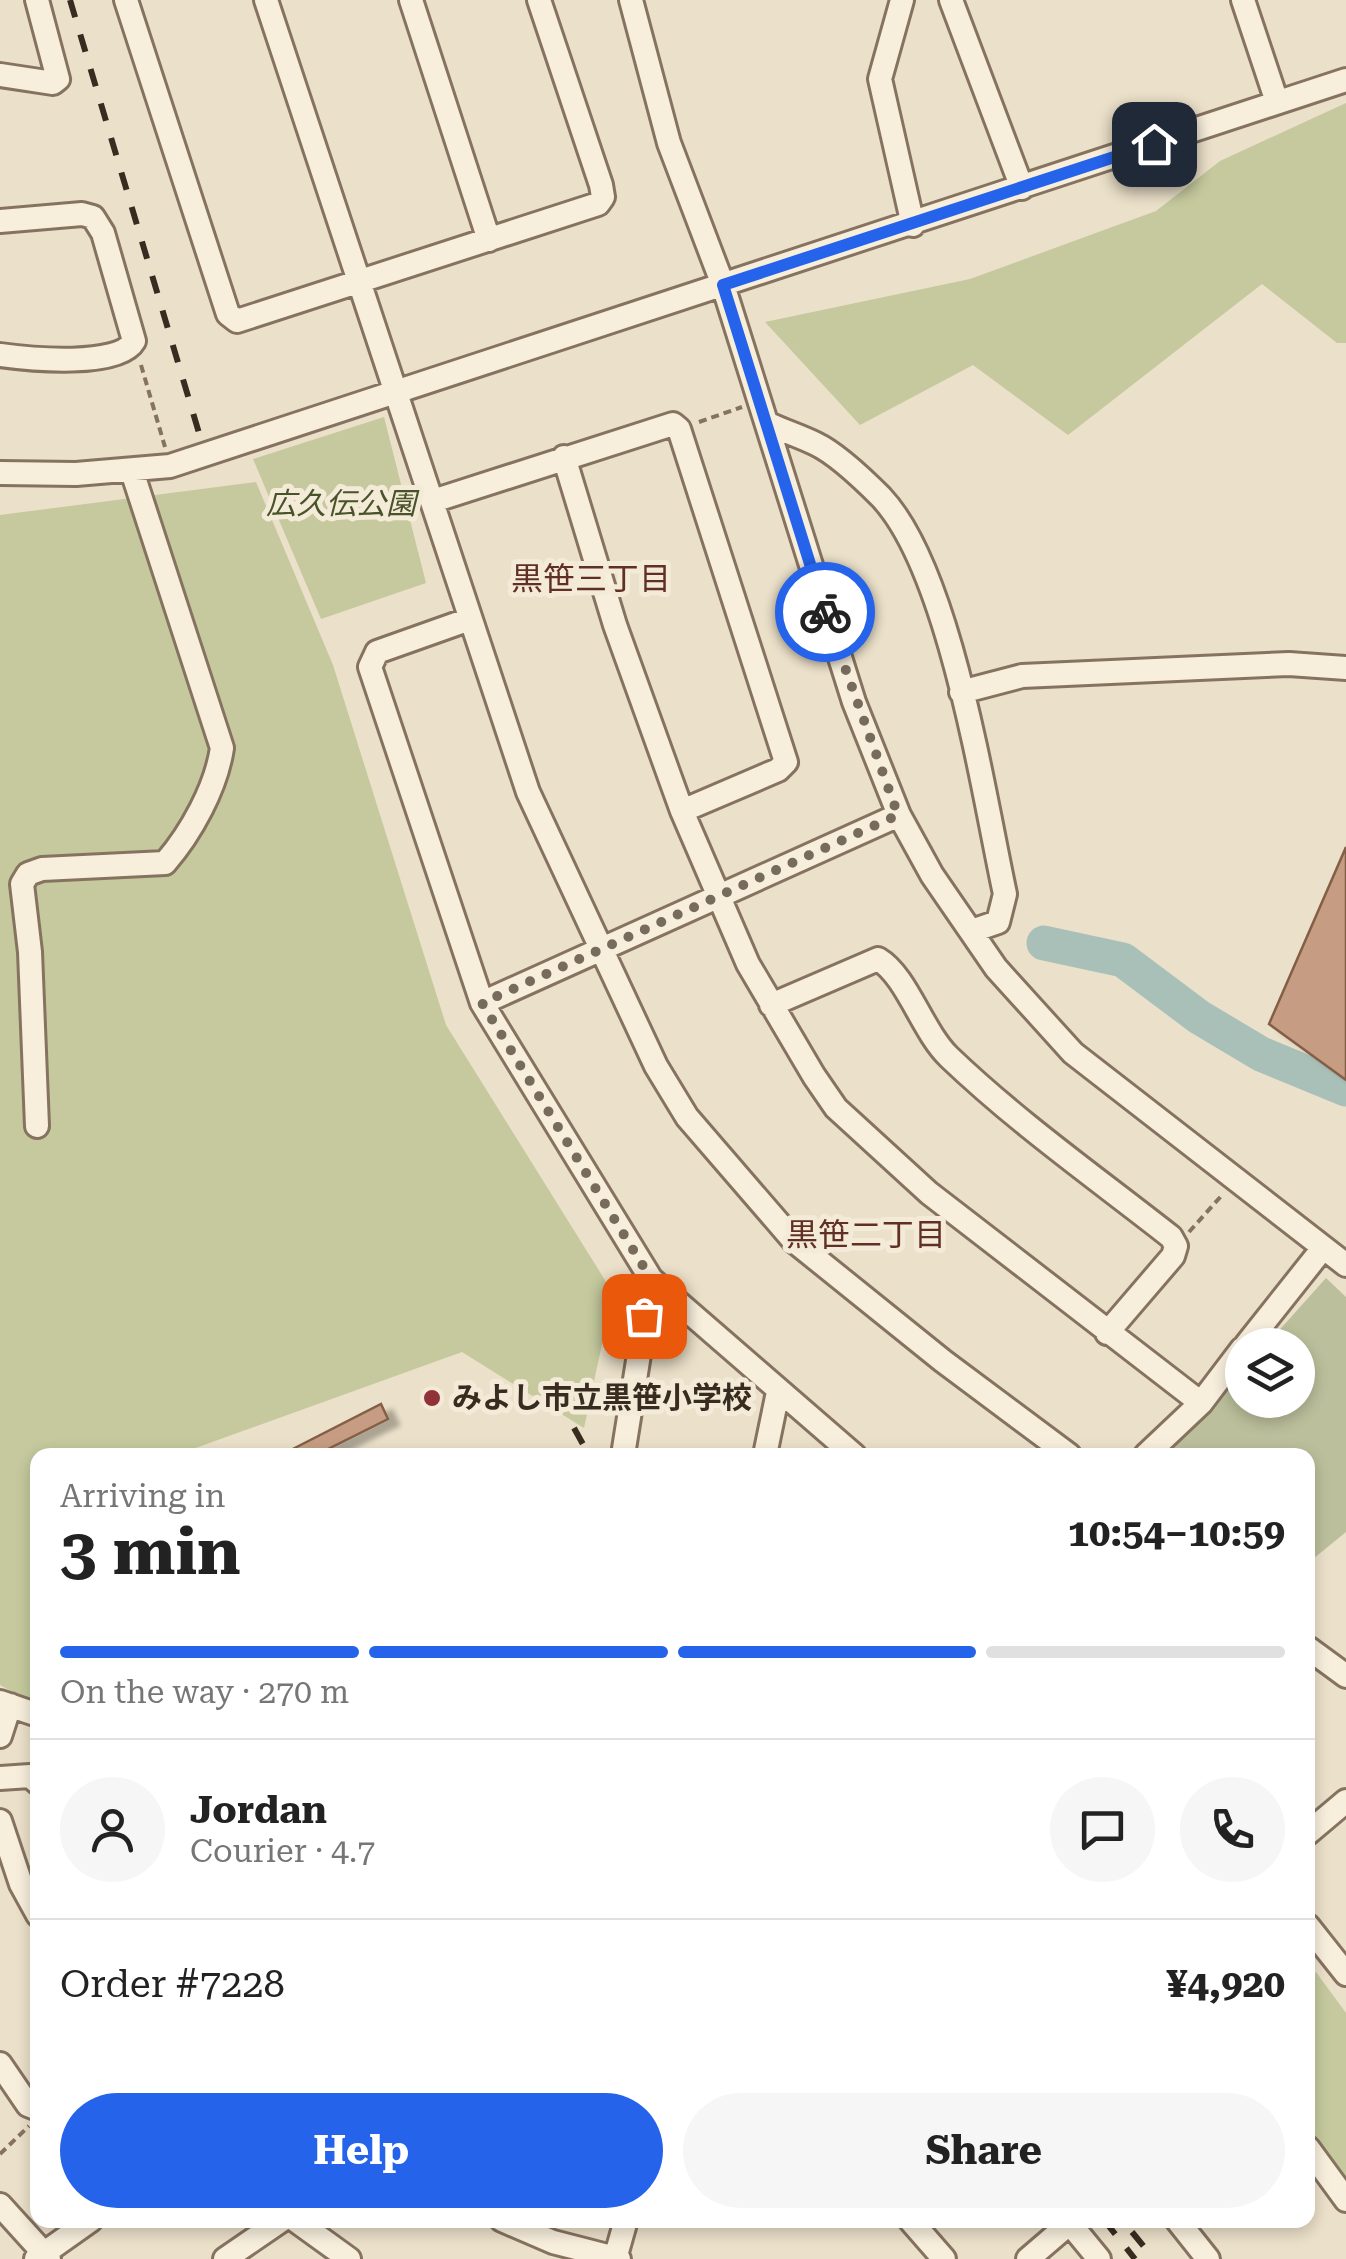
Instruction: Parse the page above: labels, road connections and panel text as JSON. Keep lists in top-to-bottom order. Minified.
{"districts":["黒笹三丁目","黒笹二丁目"],"parks":["広久伝公園"],"places":["みよし市立黒笹小学校"],"page":{"heading":["3 min","Arriving in","10:54–10:59"],"panel":["Jordan","Courier · 4.7","Order #7228","¥4,920"],"bar":"On the way · 270 m","buttons":["Help","Share"]}}
